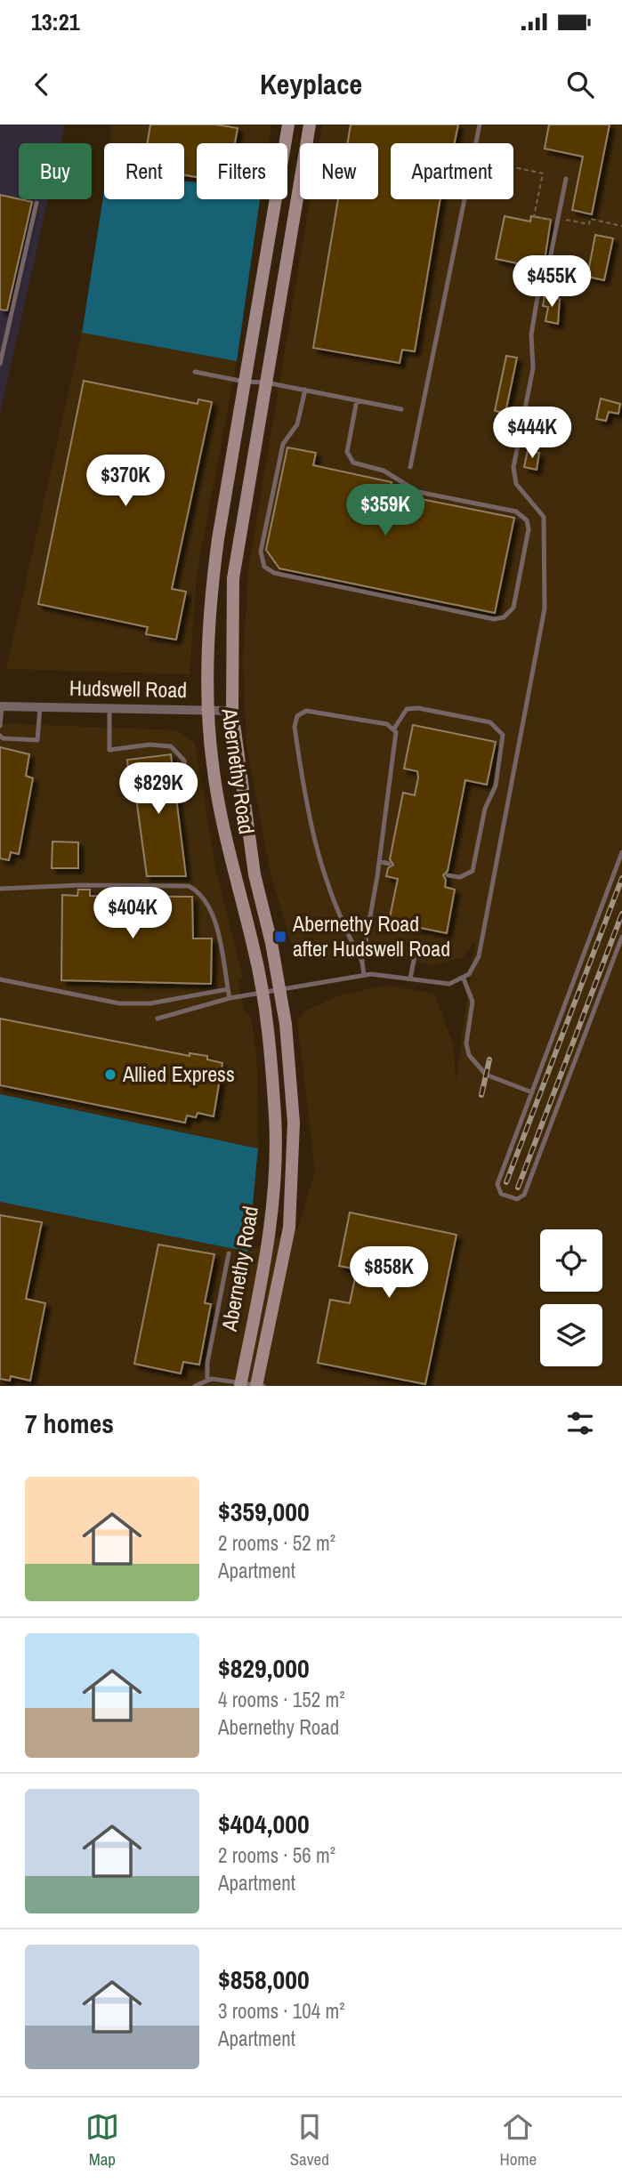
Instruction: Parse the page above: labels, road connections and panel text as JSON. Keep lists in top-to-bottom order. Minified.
{"streets":{"main road":["Abernethy Road"],"street":["Hudswell Road"]},"crossings":[["Hudswell Road","Abernethy Road"]],"places":{"transit":["Abernethy Road after Hudswell Road"],"other":["Allied Express"]},"page":{"status":"13:21","header":"Keyplace","chip":["Buy","Rent","Filters","New","Apartment"],"price":["$455K","$444K","$370K","$359K","$829K","$404K","$858K"],"heading":"7 homes","list":[{"name":"$359,000","note":"2 rooms · 52 m² · Apartment"},{"name":"$829,000","note":"4 rooms · 152 m² · Abernethy Road"},{"name":"$404,000","note":"2 rooms · 56 m² · Apartment"},{"name":"$858,000","note":"3 rooms · 104 m² · Apartment"}],"tabs":["Map","Saved","Home"]}}
